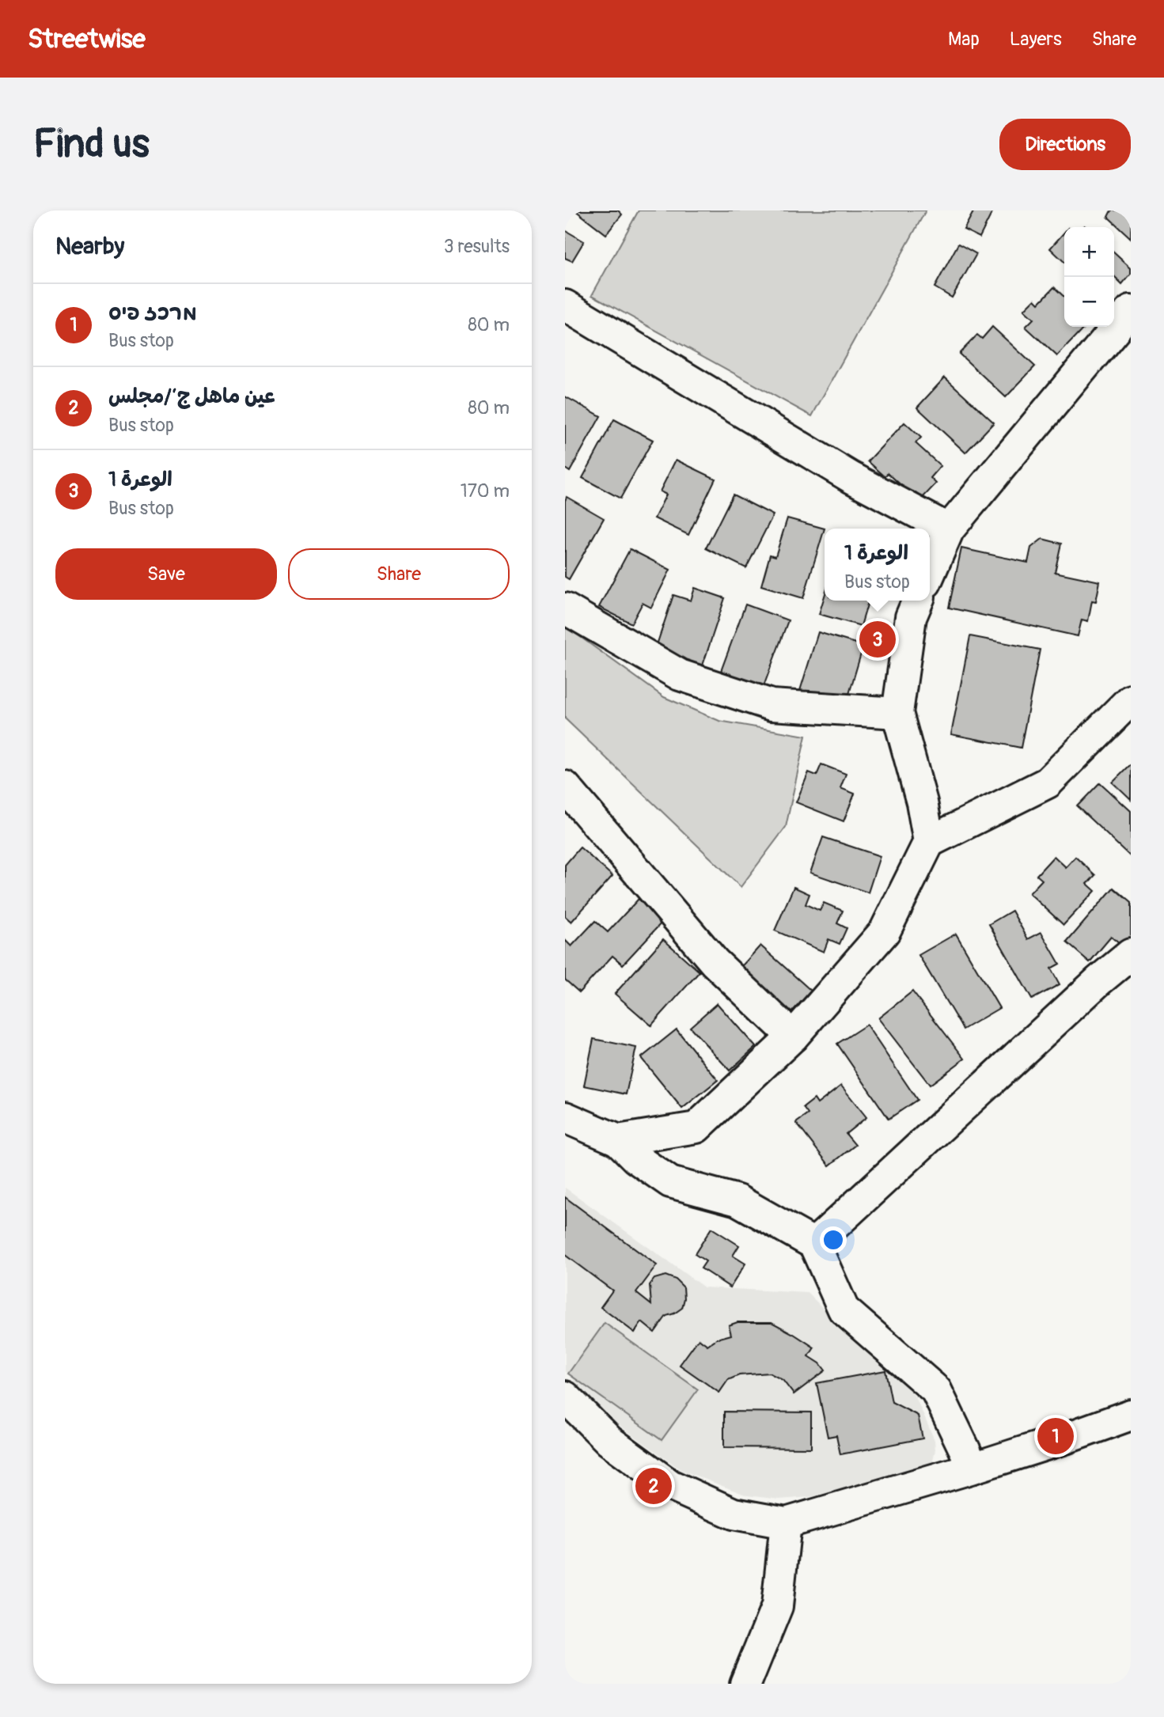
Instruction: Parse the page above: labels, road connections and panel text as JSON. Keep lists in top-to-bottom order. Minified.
{"page":{"header":"Streetwise","nav":["Map","Layers","Share"],"buttons":["Directions",["Save","Share"]],"title":"Find us","heading":["Nearby","3 results"],"map_buttons":["+","−"],"list":[{"mark":"1","name":"מרכז פיס","note":"Bus stop","value":"80 m"},{"mark":"2","name":"عين ماهل ج‘/مجلس","note":"Bus stop","value":"80 m"},{"mark":"3","name":"الوعرة 1","note":"Bus stop","value":"170 m"}],"popup":["الوعرة 1","Bus stop"],"pins":["3","1","2"]}}
